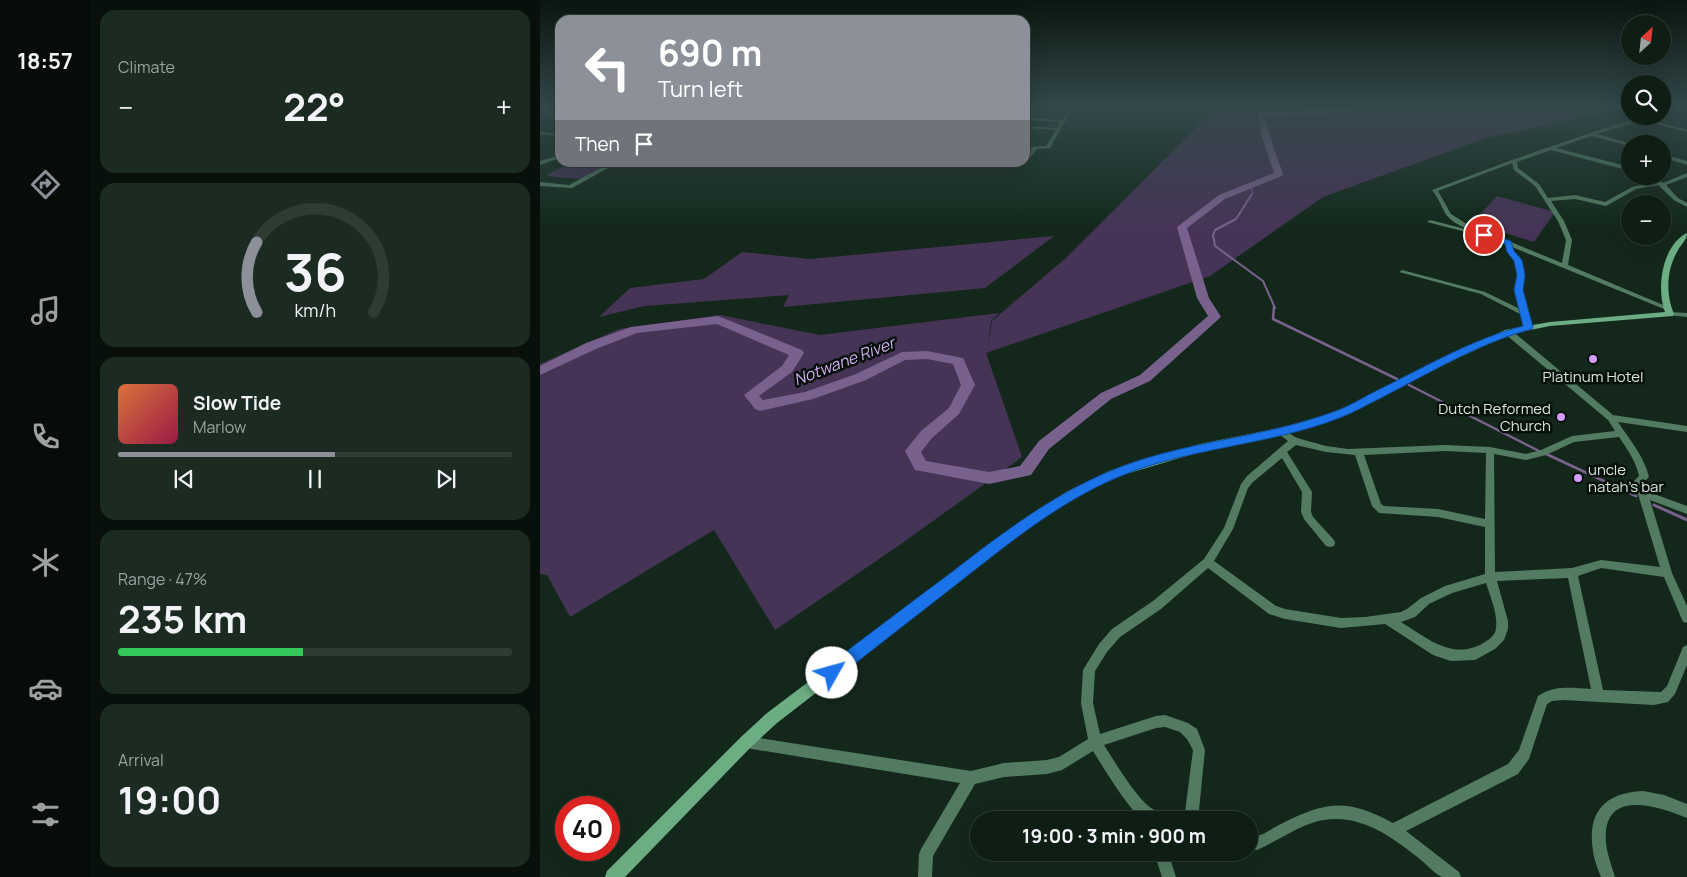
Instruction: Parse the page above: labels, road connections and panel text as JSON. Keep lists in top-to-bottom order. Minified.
{"water":["Notwane River"],"places":["Platinum Hotel","Dutch Reformed Church","uncle natah's bar"],"north":"top right","page":{"tabs":"18:57","tile":["Climate",["Range · 47%","235 km"],["Arrival","19:00"]],"map_buttons":["+","−"],"turn":["690 m","Turn left"],"heat":["−","22°","+"],"then":"Then","song":["Slow Tide","Marlow"],"limit":"40","trip":"19:00 · 3 min · 900 m","gauge":["36","km/h"]}}
